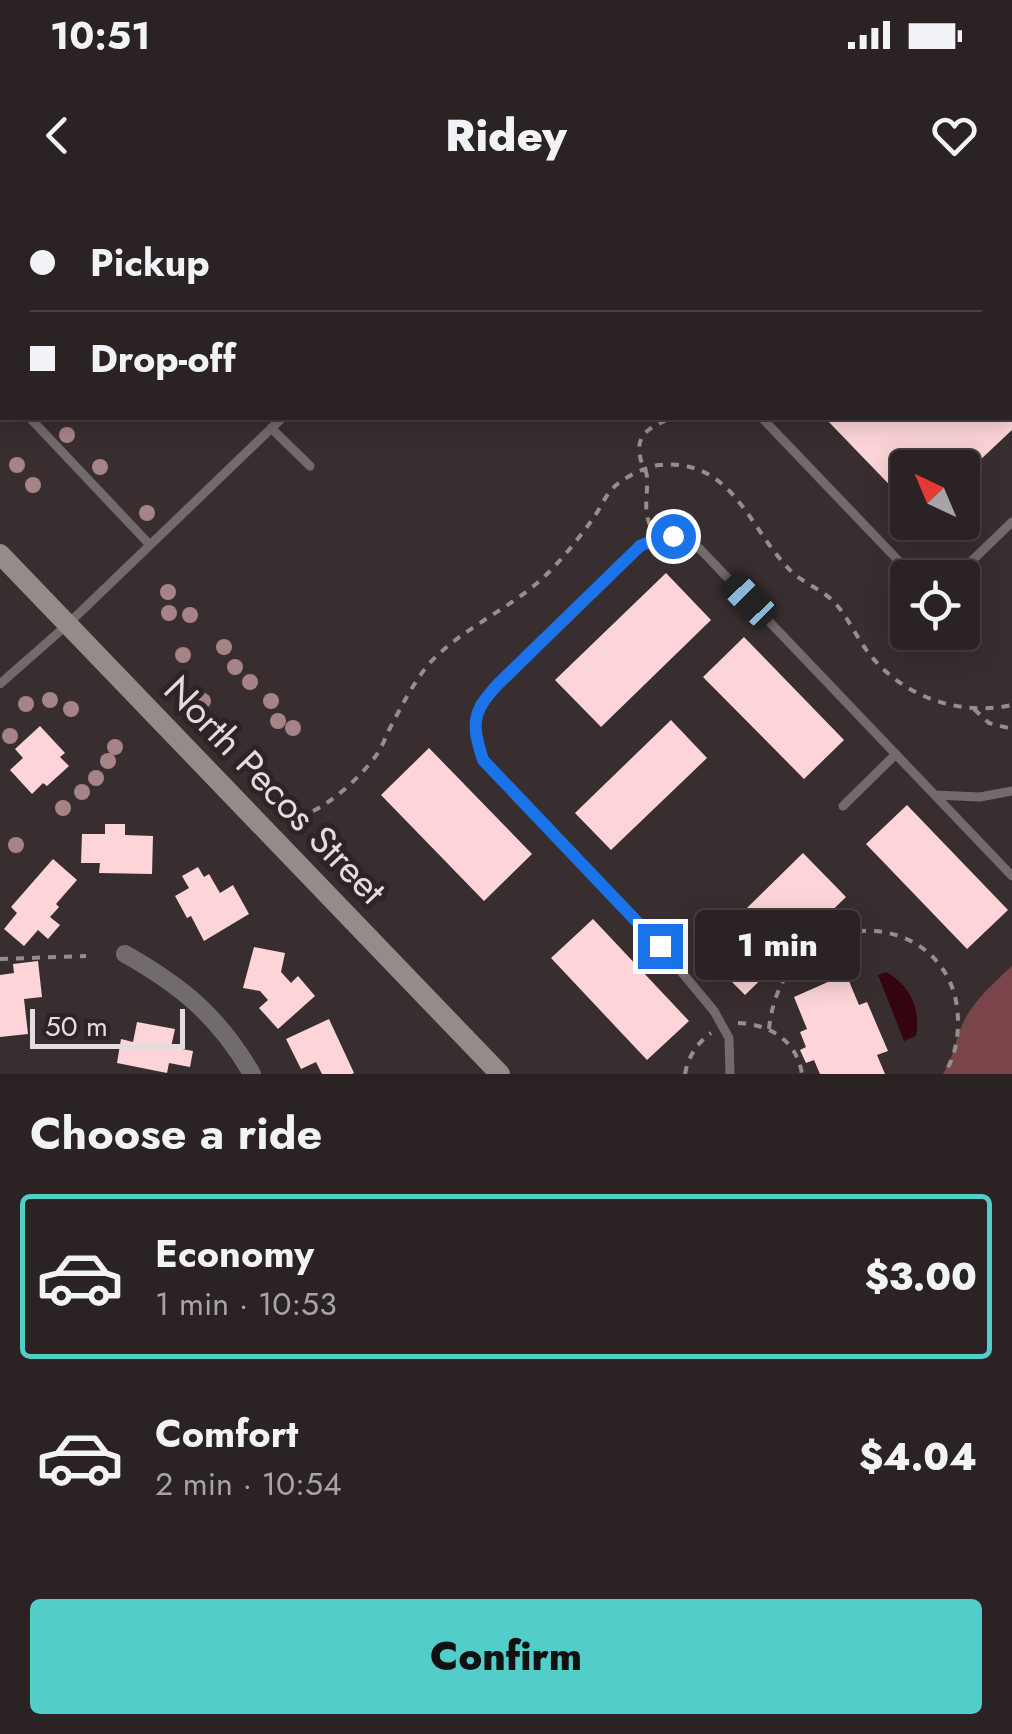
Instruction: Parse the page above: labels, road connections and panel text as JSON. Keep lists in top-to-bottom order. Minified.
{"streets":{"street":["North Pecos Street"]},"scale_bar":"50 m","north":"top left","page":{"status":"10:51","header":"Ridey","banner":["Pickup","Drop-off"],"bubble":"1 min","scale":"50 m","heading":"Choose a ride","list":[{"name":"Economy","note":"1 min · 10:53","value":"$3.00"},{"name":"Comfort","note":"2 min · 10:54","value":"$4.04"}],"buttons":"Confirm"}}
